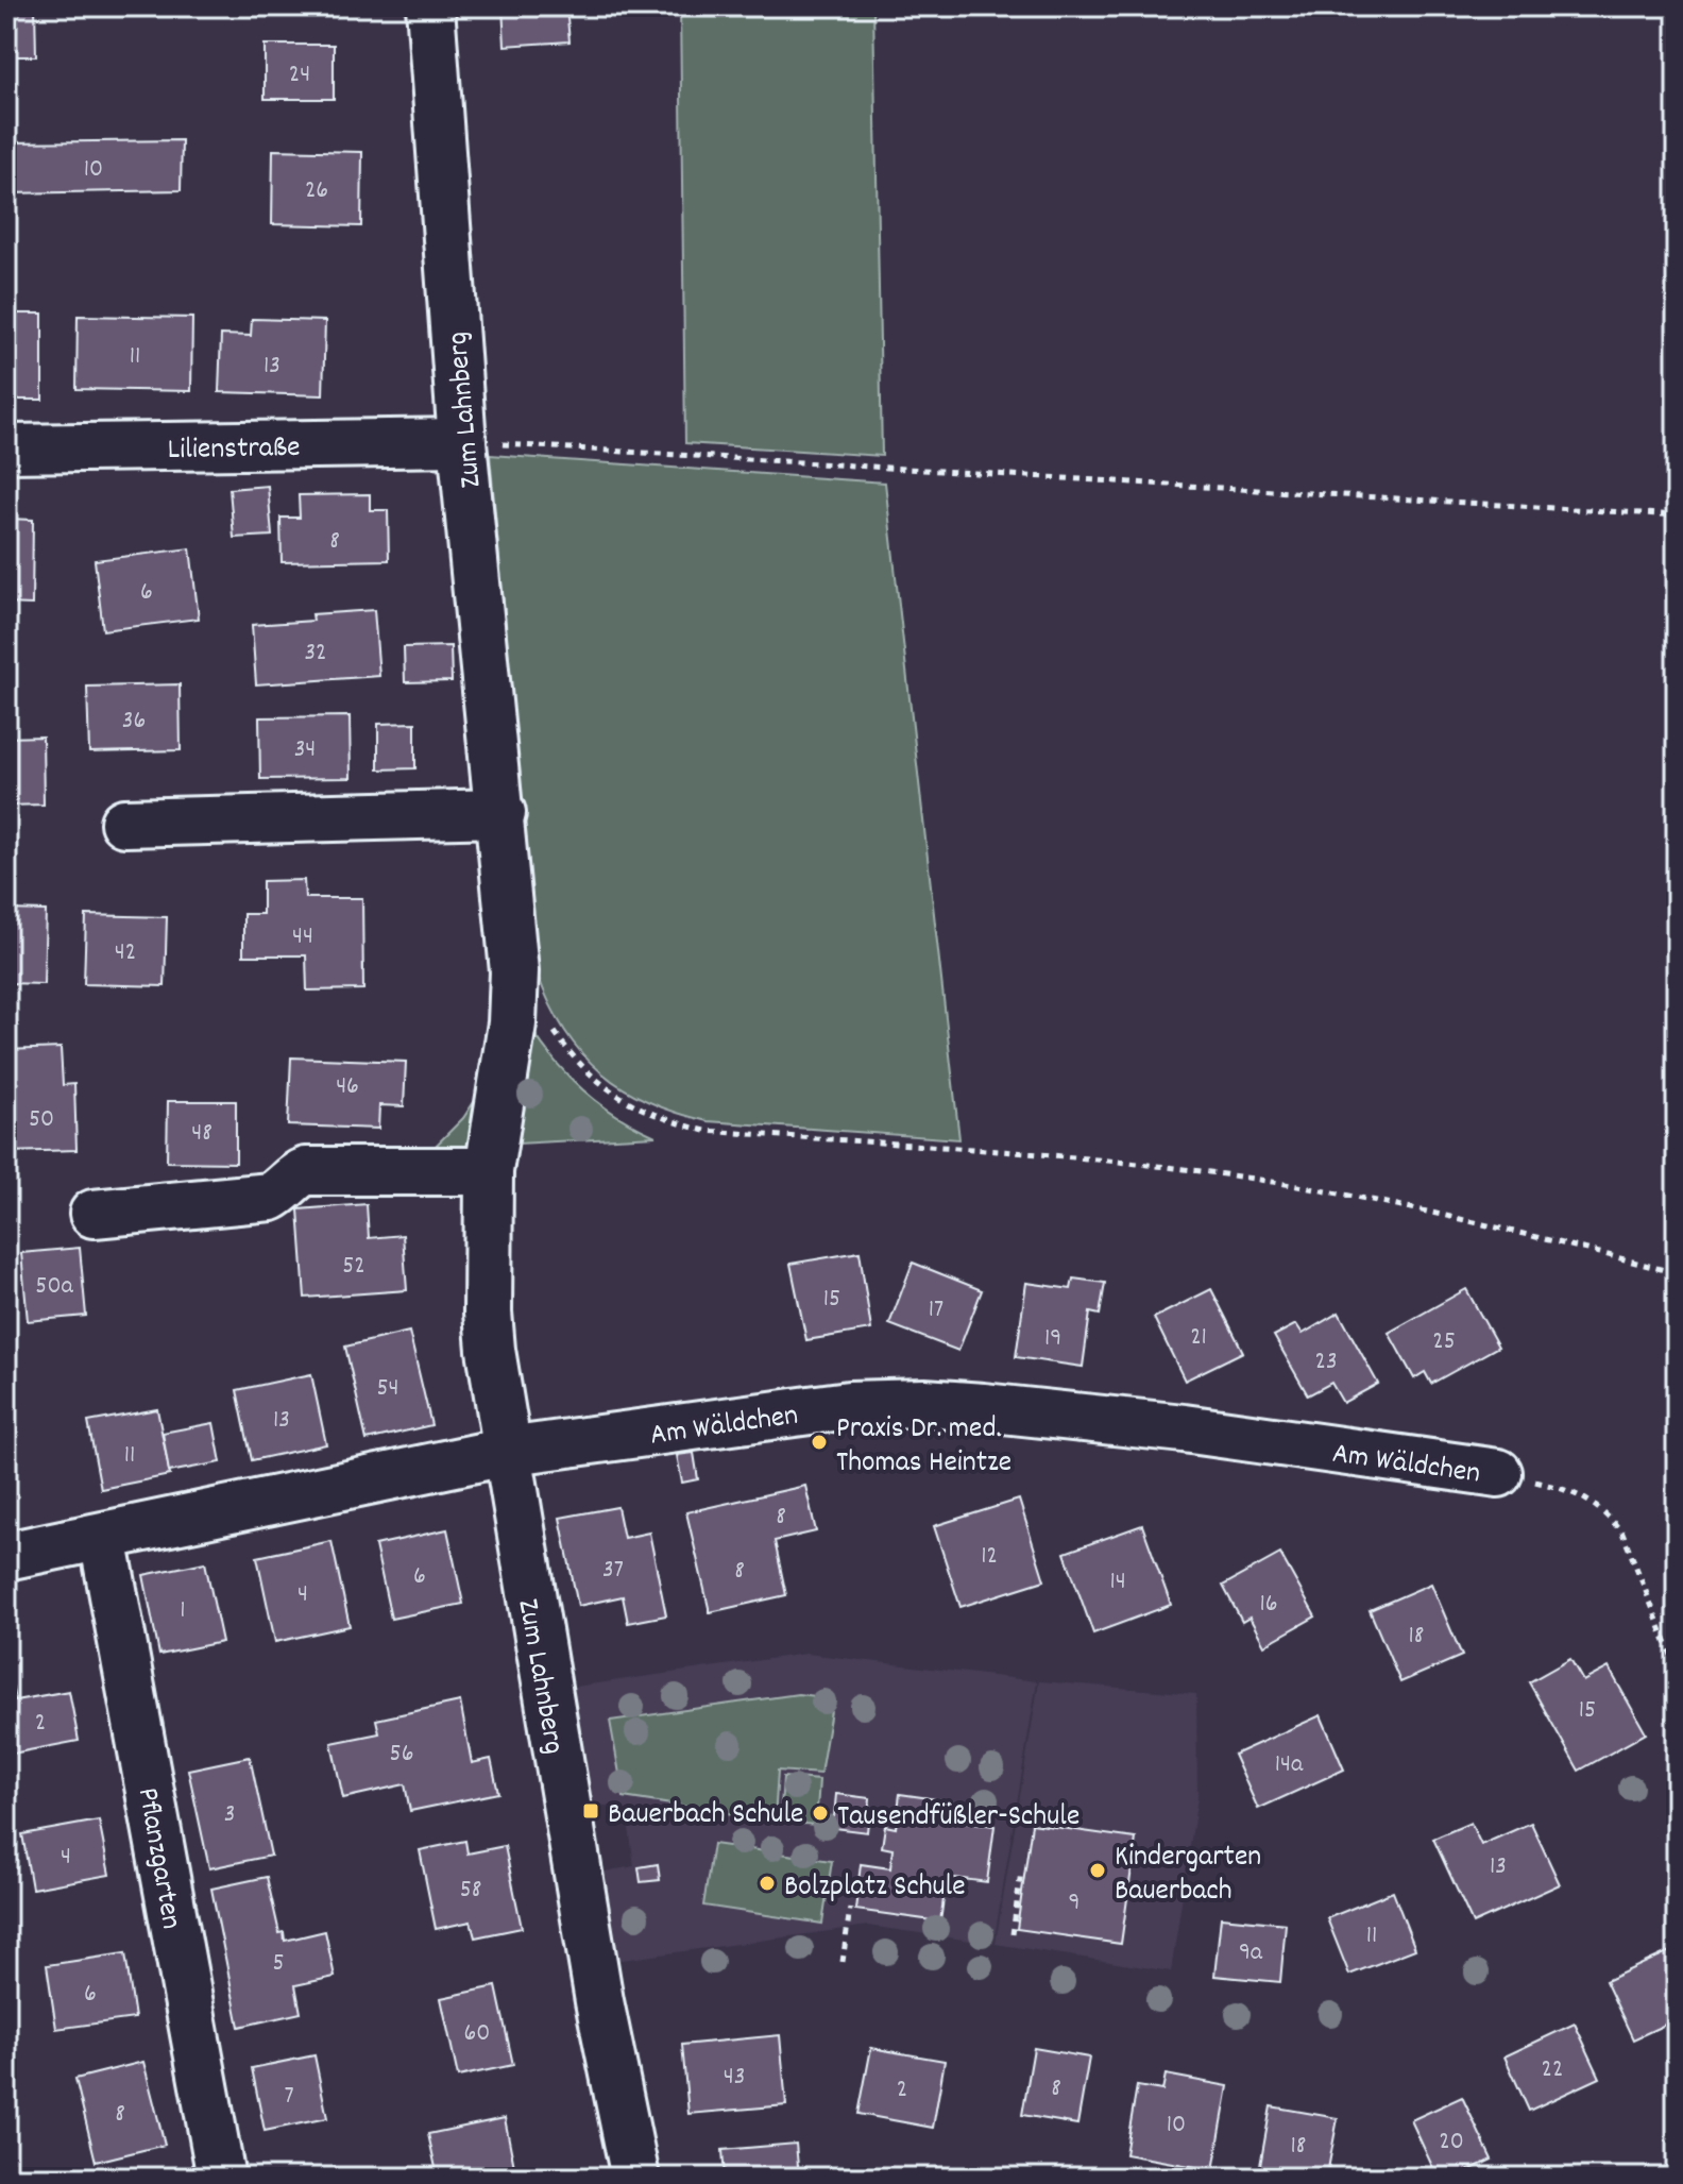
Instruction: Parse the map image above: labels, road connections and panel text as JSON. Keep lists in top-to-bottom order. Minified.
{"streets":{"street":["Zum Lahnberg","Lilienstraße","Am Wäldchen","Pflanzgarten"]},"crossings":[["Zum Lahnberg","Lilienstraße"],["Zum Lahnberg","Am Wäldchen"],["Am Wäldchen","Pflanzgarten"]],"places":{"other":["Praxis Dr. med. Thomas Heintze","Tausendfüßler-Schule","Kindergarten Bauerbach","Bolzplatz Schule"],"transit":["Bauerbach Schule"]},"house_numbers":["24","10","26","11","13","8","6","32","36","34","44","42","46","50","48","52","50a","15","17","21","19","25","23","54","13","11","8","12","37","8","6","14","4","16","1","18","15","2","56","14a","3","4","13","58","9","11","9a","5","6","60","22","43","8","2","7","8","10","20","18"]}
